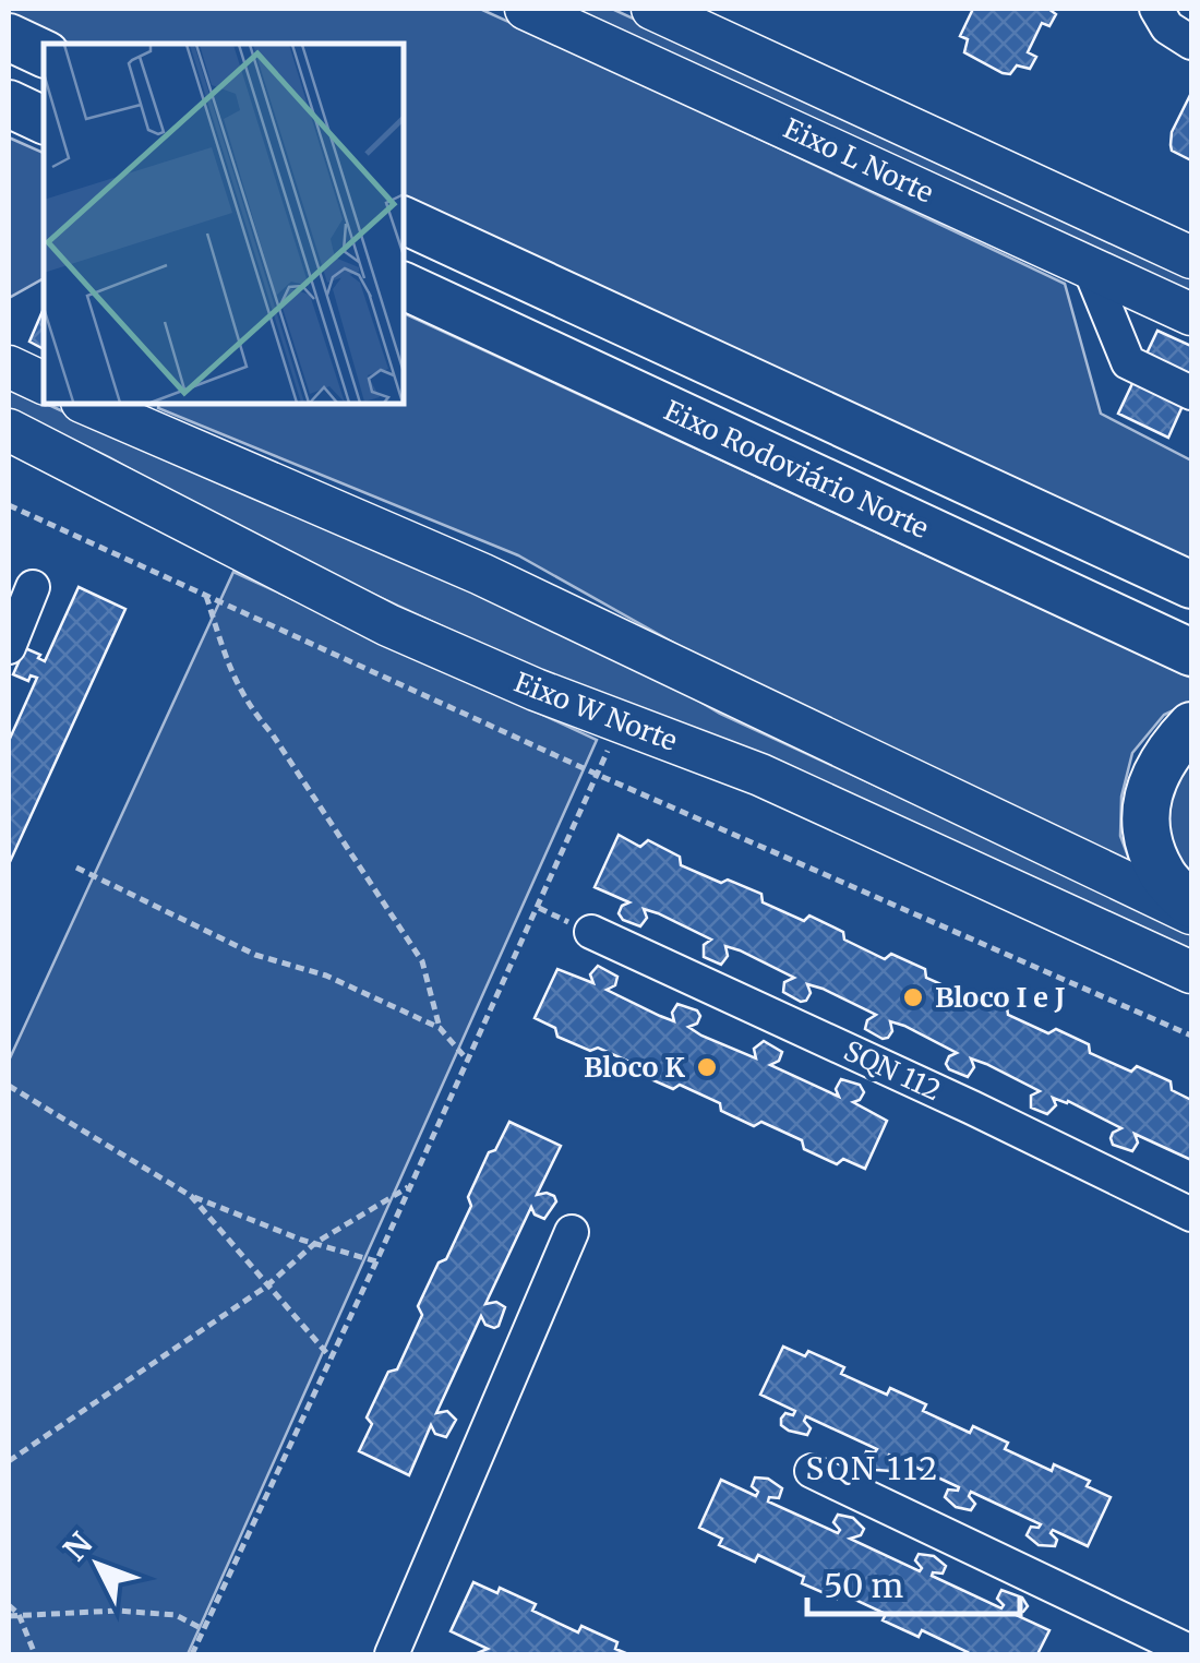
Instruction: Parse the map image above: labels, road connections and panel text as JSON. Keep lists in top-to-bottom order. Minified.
{"streets":{"highway":["Eixo Rodoviário Norte"],"main road":["Eixo L Norte","Eixo W Norte"],"street":["SQN 112"]},"districts":["SQN 112"],"places":["Bloco I e J","Bloco K"],"scale_bar":"50 m","north":"top left"}
